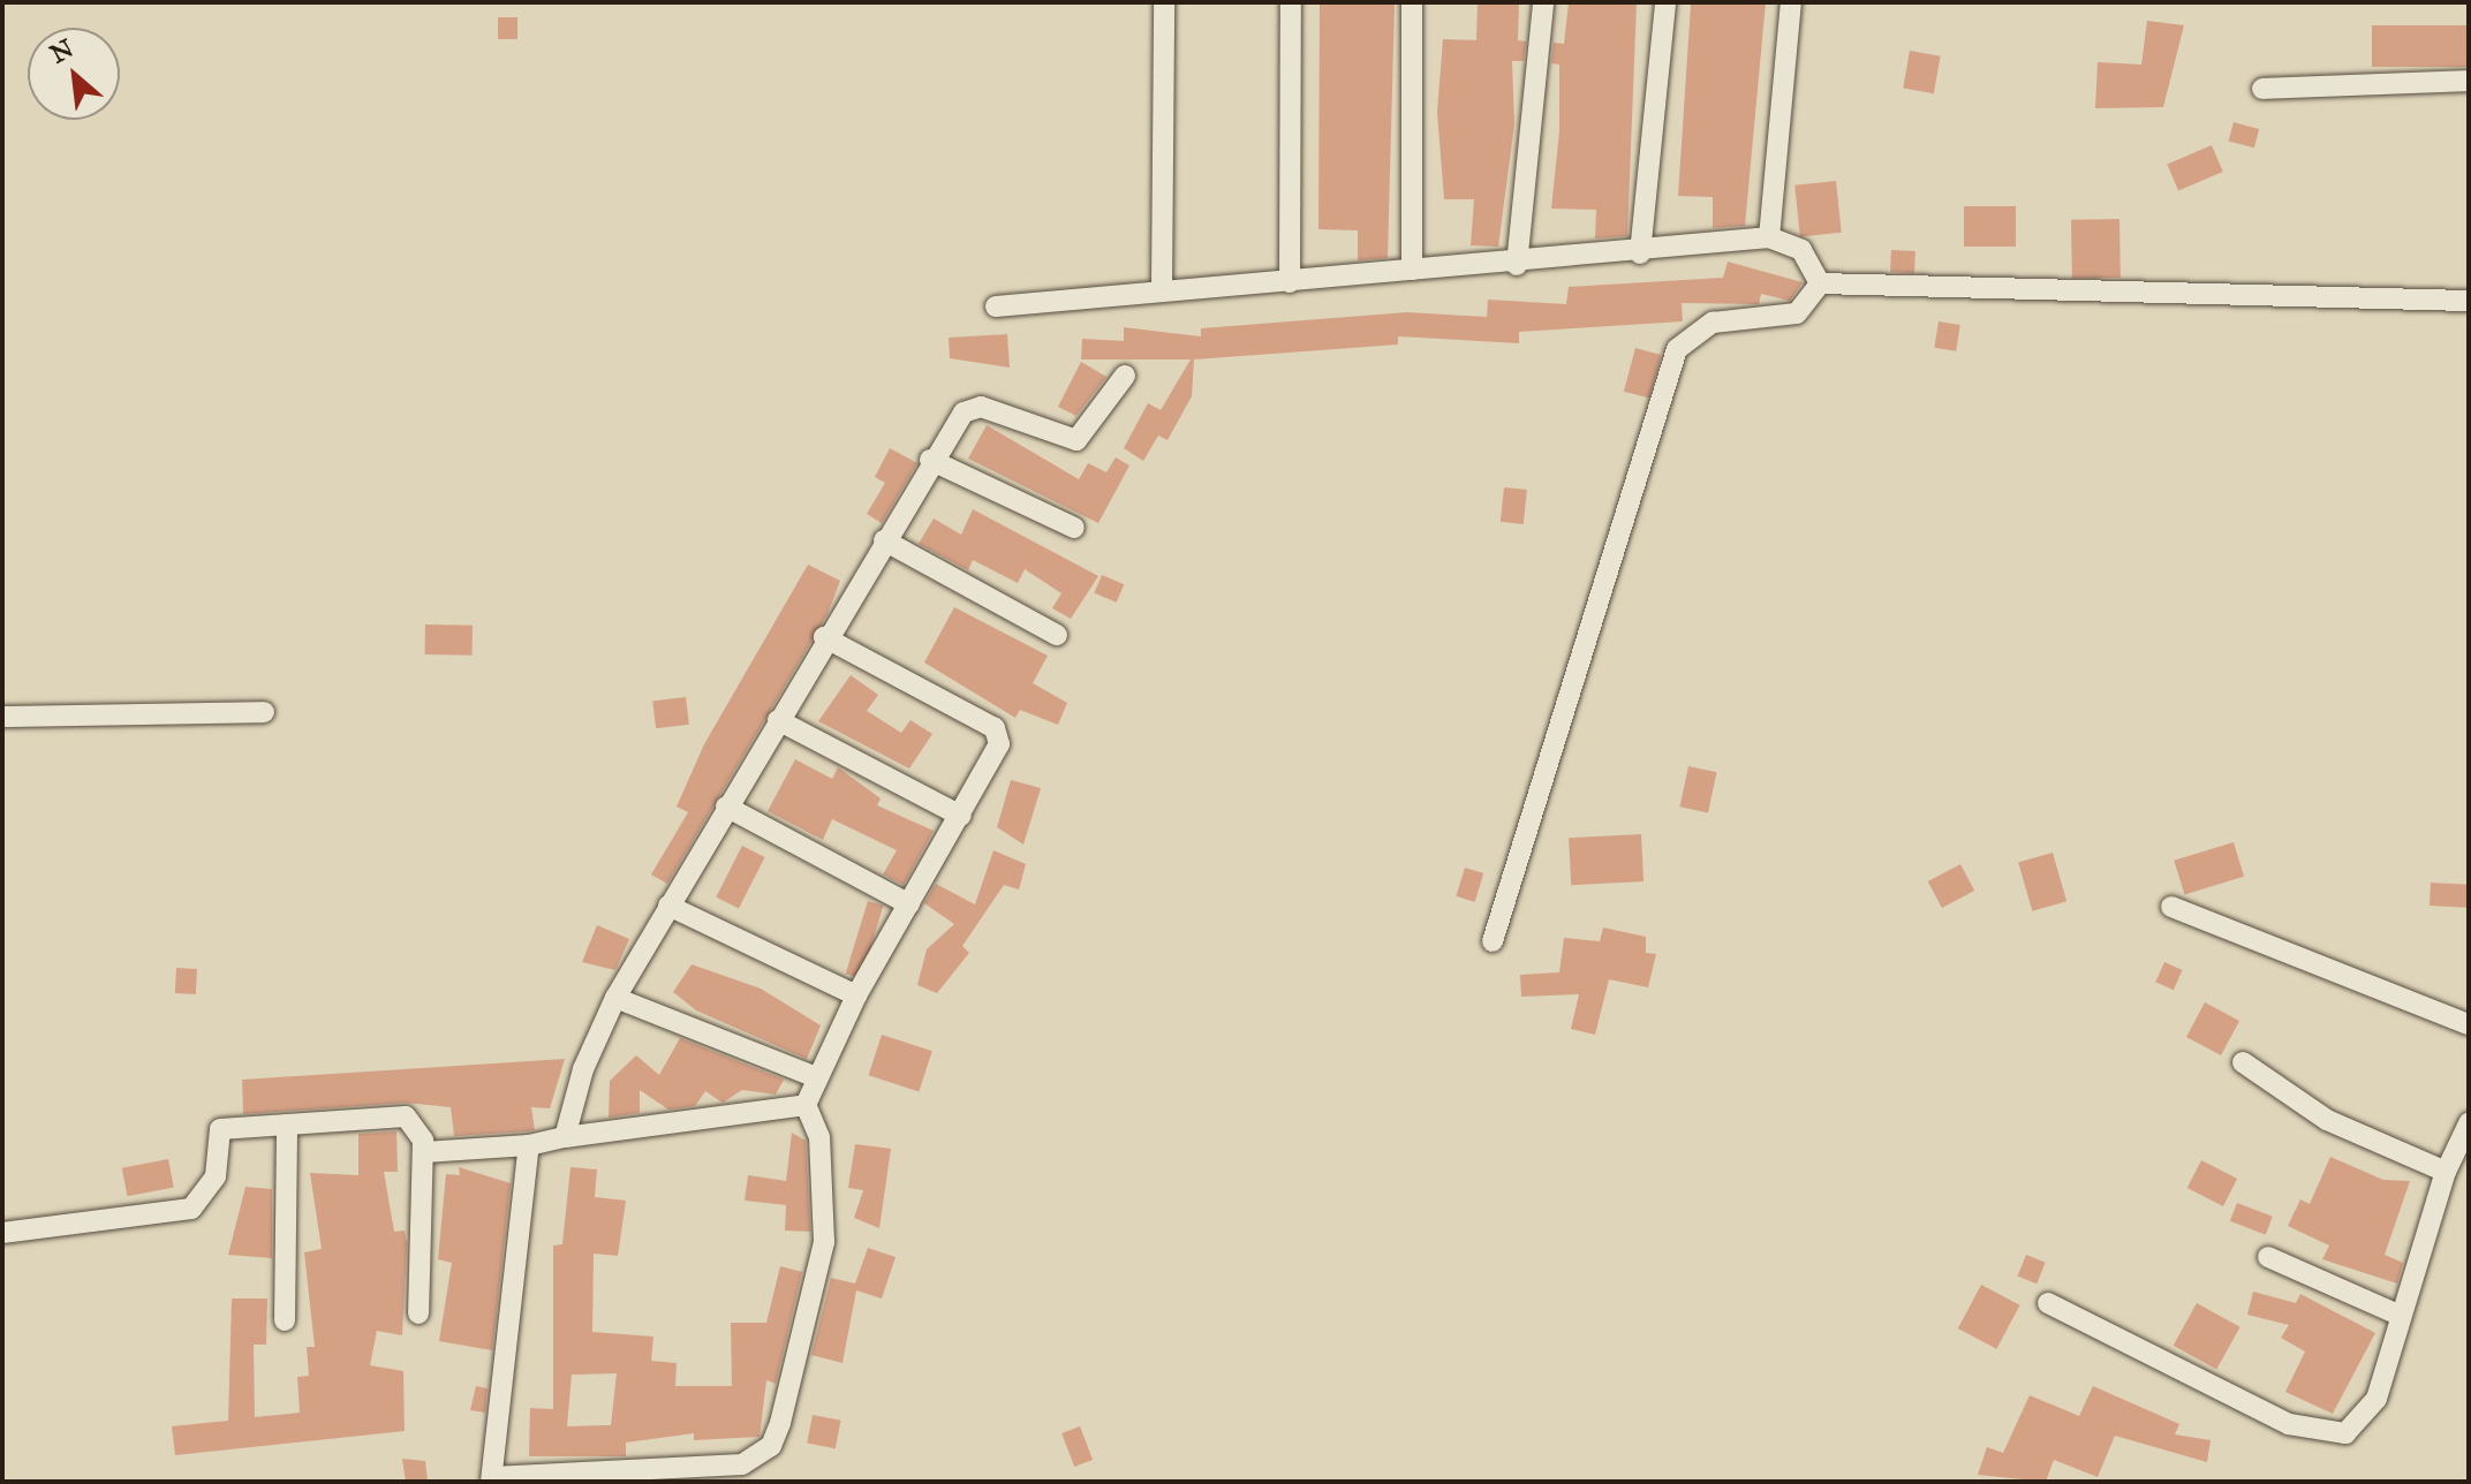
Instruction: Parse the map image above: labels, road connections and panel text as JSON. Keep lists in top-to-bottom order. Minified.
{"north":"top left"}
